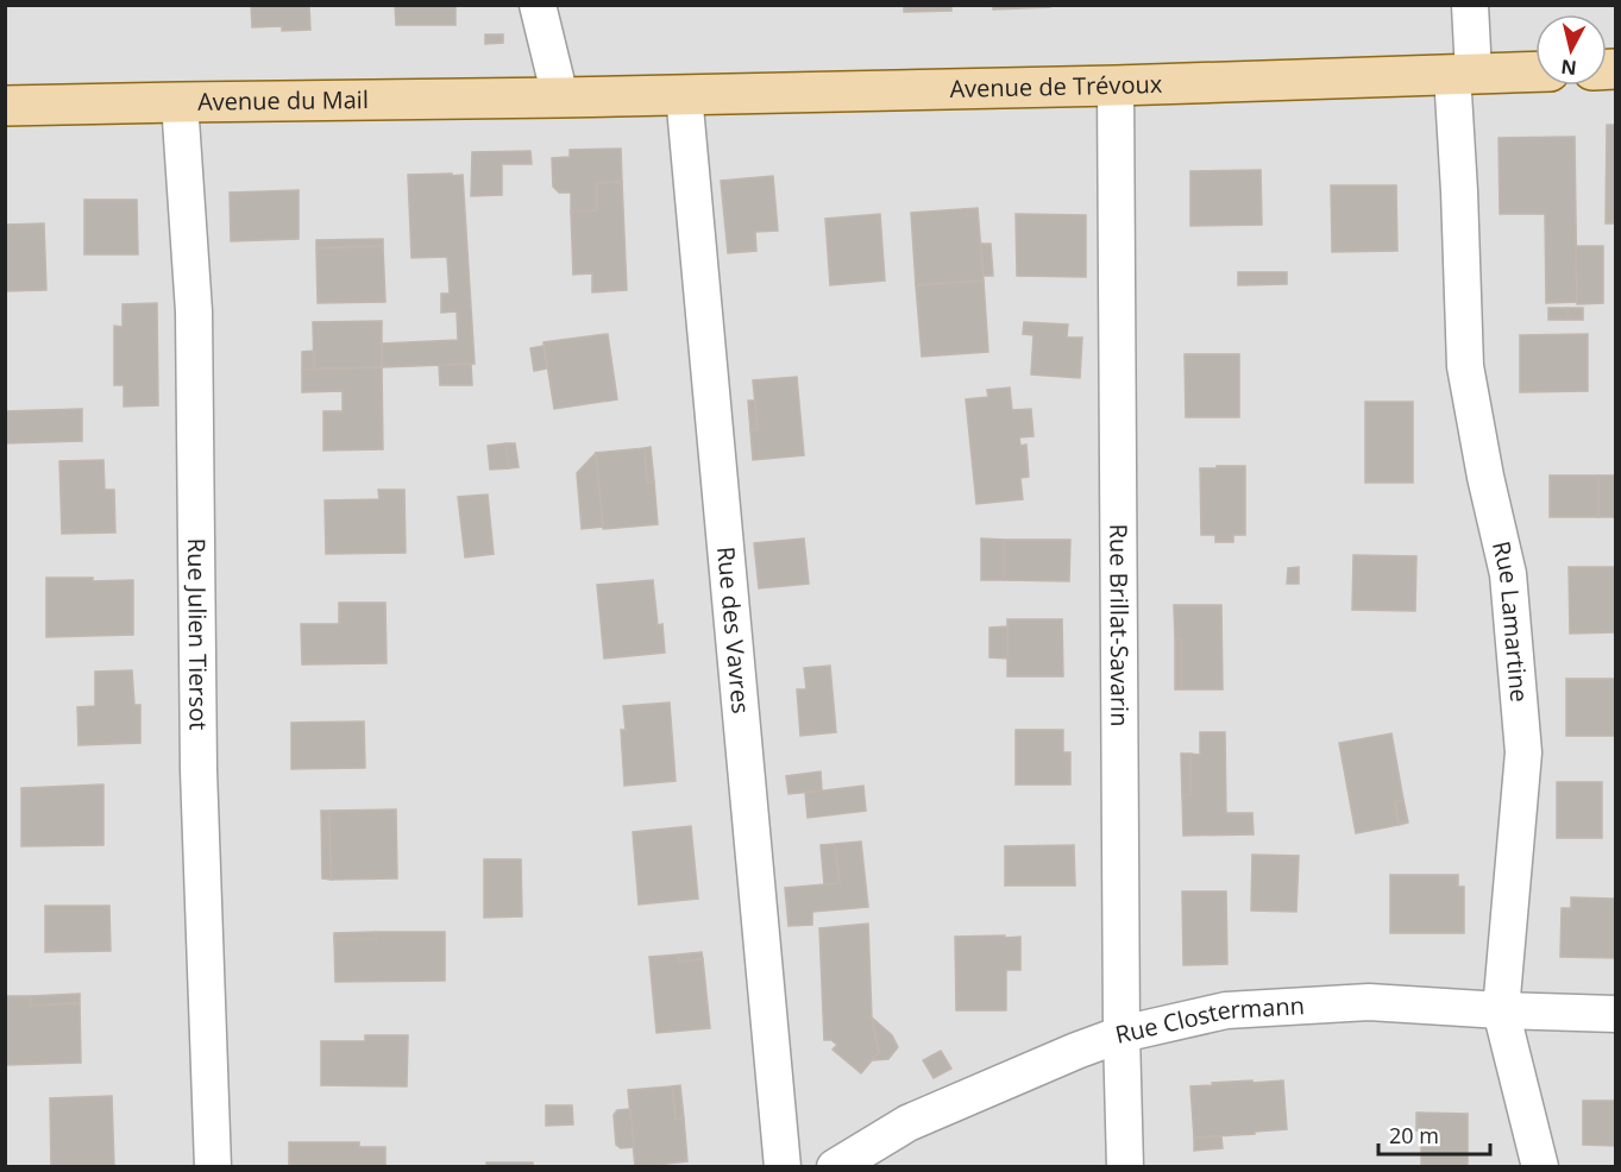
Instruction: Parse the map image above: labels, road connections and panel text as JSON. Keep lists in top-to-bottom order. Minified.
{"streets":{"main road":["Avenue de Trévoux","Avenue du Mail"],"street":["Rue Lamartine","Rue Brillat-Savarin","Rue des Vavres","Rue Julien Tiersot","Rue Clostermann"]},"crossings":[["Avenue de Trévoux","Avenue du Mail"],["Avenue de Trévoux","Rue Lamartine"],["Avenue de Trévoux","Rue Brillat-Savarin"],["Avenue de Trévoux","Rue des Vavres"],["Avenue du Mail","Rue Julien Tiersot"],["Rue Lamartine","Rue Clostermann"],["Rue Brillat-Savarin","Rue Clostermann"]],"scale_bar":"20 m","north":"bottom"}
